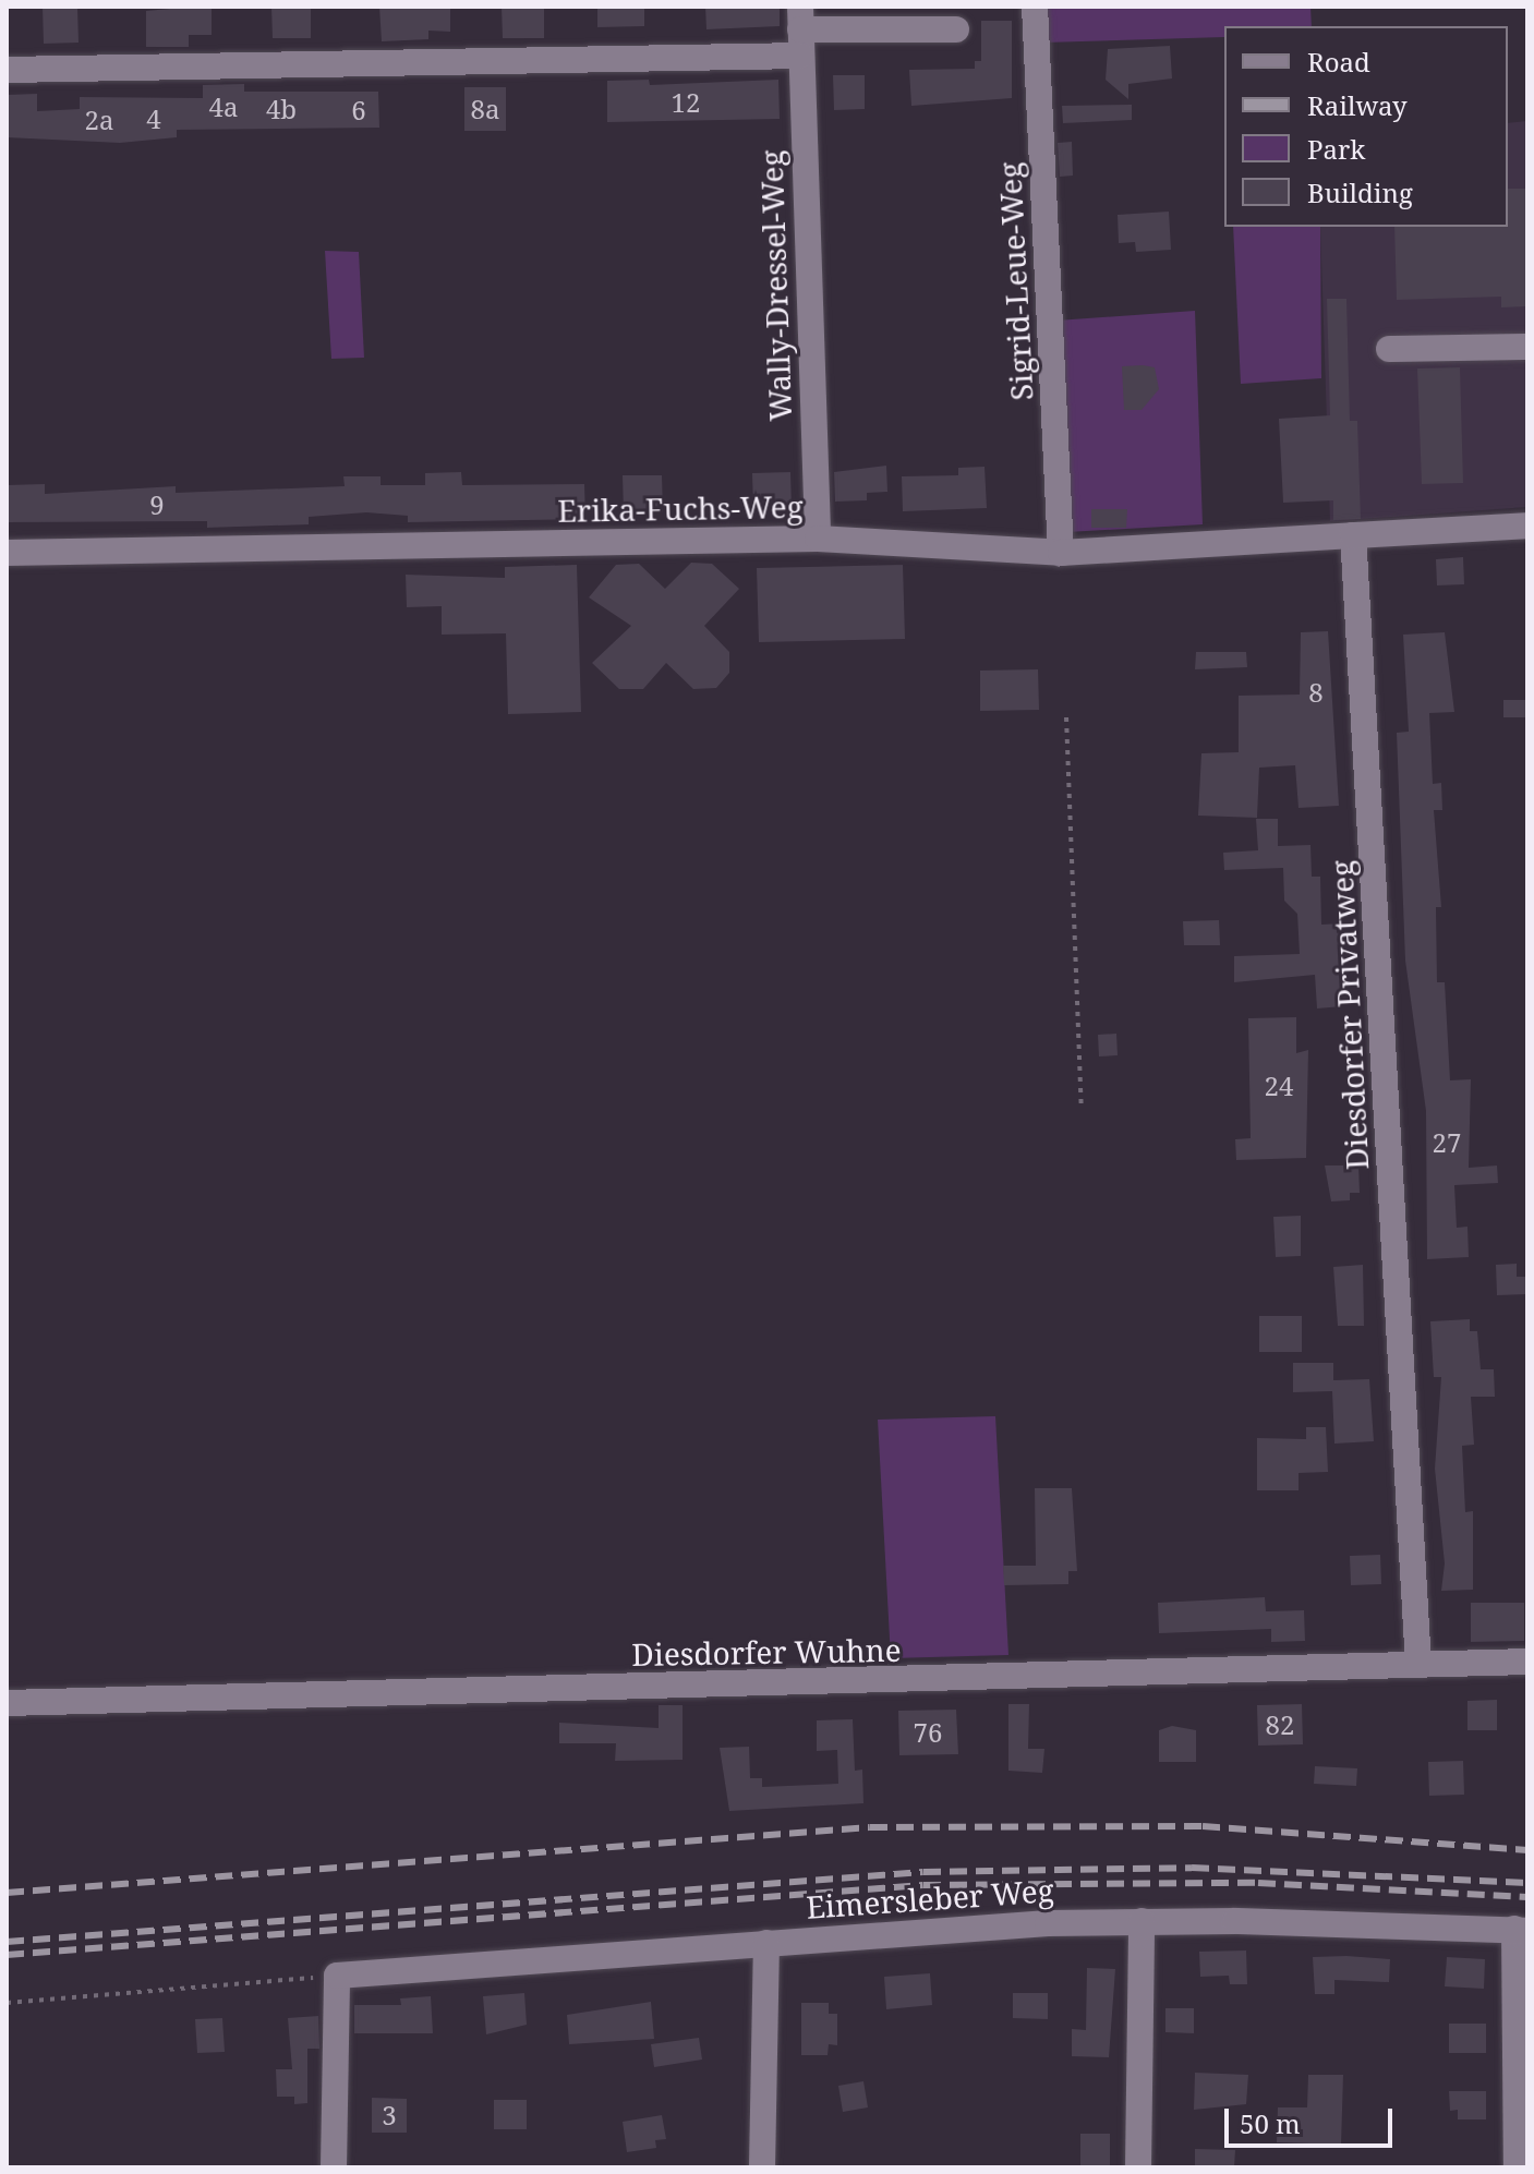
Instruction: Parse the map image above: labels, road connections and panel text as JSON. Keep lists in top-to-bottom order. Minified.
{"streets":{"street":["Sigrid-Leue-Weg","Wally-Dressel-Weg","Erika-Fuchs-Weg","Diesdorfer Privatweg","Diesdorfer Wuhne","Eimersleber Weg"]},"crossings":[["Sigrid-Leue-Weg","Erika-Fuchs-Weg"],["Wally-Dressel-Weg","Erika-Fuchs-Weg"],["Erika-Fuchs-Weg","Diesdorfer Privatweg"],["Diesdorfer Privatweg","Diesdorfer Wuhne"]],"house_numbers":["12","4a","4b","8a","6","4","2a","9","8","24","27","82","76","3"],"legend":["Road","Railway","Park","Building"],"scale_bar":"50 m"}
